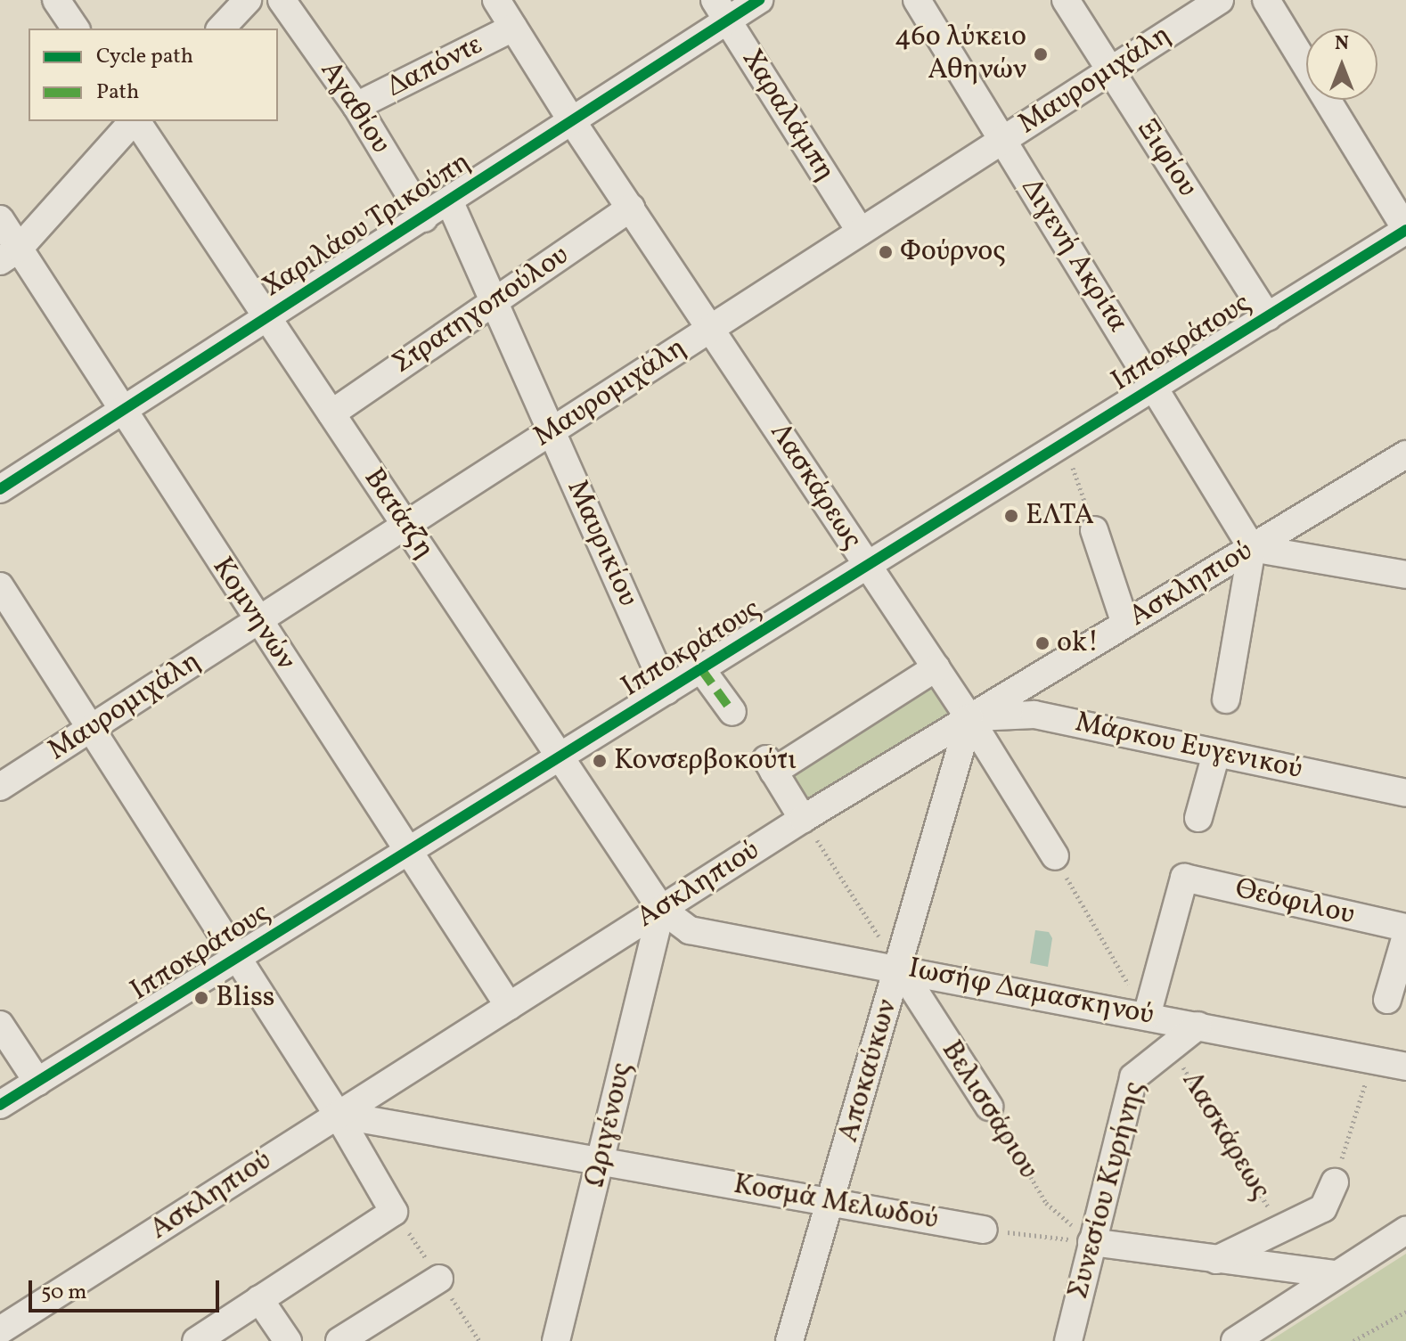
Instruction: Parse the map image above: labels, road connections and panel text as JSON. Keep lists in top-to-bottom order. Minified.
{"streets":{"street":["Δαπόντε","Μαυρομιχάλη","Αγαθίου","Χαραλάμπη","Ξιφίου","Χαριλάου Τρικούπη","Διγενή Ακρίτα","Στρατηγοπούλου","Ιπποκράτους","Λασκάρεως","Βατάτζη","Μαυρικίου","Ασκληπιού","Κομνηνών","Μάρκου Ευγενικού","Θεόφιλου","Ιωσήφ Δαμασκηνού","Αποκαύκων","Βελισσάριου","Ωριγένους","Συνεσίου Κυρήνης","Κοσμά Μελωδού"]},"crossings":[["Δαπόντε","Αγαθίου"],["Δαπόντε","Λασκάρεως"],["Μαυρομιχάλη","Χαραλάμπη"],["Μαυρομιχάλη","Ξιφίου"],["Μαυρομιχάλη","Διγενή Ακρίτα"],["Μαυρομιχάλη","Λασκάρεως"],["Μαυρομιχάλη","Βατάτζη"],["Μαυρομιχάλη","Μαυρικίου"],["Μαυρομιχάλη","Κομνηνών"],["Αγαθίου","Χαριλάου Τρικούπη"],["Χαραλάμπη","Χαριλάου Τρικούπη"],["Ξιφίου","Ιπποκράτους"],["Χαριλάου Τρικούπη","Λασκάρεως"],["Χαριλάου Τρικούπη","Βατάτζη"],["Χαριλάου Τρικούπη","Μαυρικίου"],["Χαριλάου Τρικούπη","Κομνηνών"],["Διγενή Ακρίτα","Ιπποκράτους"],["Διγενή Ακρίτα","Ασκληπιού"],["Στρατηγοπούλου","Λασκάρεως"],["Στρατηγοπούλου","Βατάτζη"],["Στρατηγοπούλου","Μαυρικίου"],["Ιπποκράτους","Λασκάρεως"],["Ιπποκράτους","Βατάτζη"],["Ιπποκράτους","Μαυρικίου"],["Ιπποκράτους","Κομνηνών"],["Λασκάρεως","Ασκληπιού"],["Λασκάρεως","Μάρκου Ευγενικού"],["Λασκάρεως","Αποκαύκων"],["Λασκάρεως","Συνεσίου Κυρήνης"],["Βατάτζη","Ασκληπιού"],["Βατάτζη","Ιωσήφ Δαμασκηνού"],["Βατάτζη","Ωριγένους"],["Ασκληπιού","Κομνηνών"],["Ασκληπιού","Μάρκου Ευγενικού"],["Ασκληπιού","Ιωσήφ Δαμασκηνού"],["Ασκληπιού","Αποκαύκων"],["Ασκληπιού","Ωριγένους"],["Ασκληπιού","Κοσμά Μελωδού"],["Μάρκου Ευγενικού","Αποκαύκων"],["Θεόφιλου","Ιωσήφ Δαμασκηνού"],["Ιωσήφ Δαμασκηνού","Αποκαύκων"],["Ιωσήφ Δαμασκηνού","Βελισσάριου"],["Ιωσήφ Δαμασκηνού","Ωριγένους"],["Ιωσήφ Δαμασκηνού","Συνεσίου Κυρήνης"],["Αποκαύκων","Βελισσάριου"],["Αποκαύκων","Κοσμά Μελωδού"],["Βελισσάριου","Συνεσίου Κυρήνης"],["Ωριγένους","Κοσμά Μελωδού"]],"places":["46ο λύκειο Αθηνών","Φούρνος","ΕΛΤΑ","ok!","Κονσερβοκούτι","Bliss"],"legend":["Cycle path","Path"],"scale_bar":"50 m","north":"top"}
